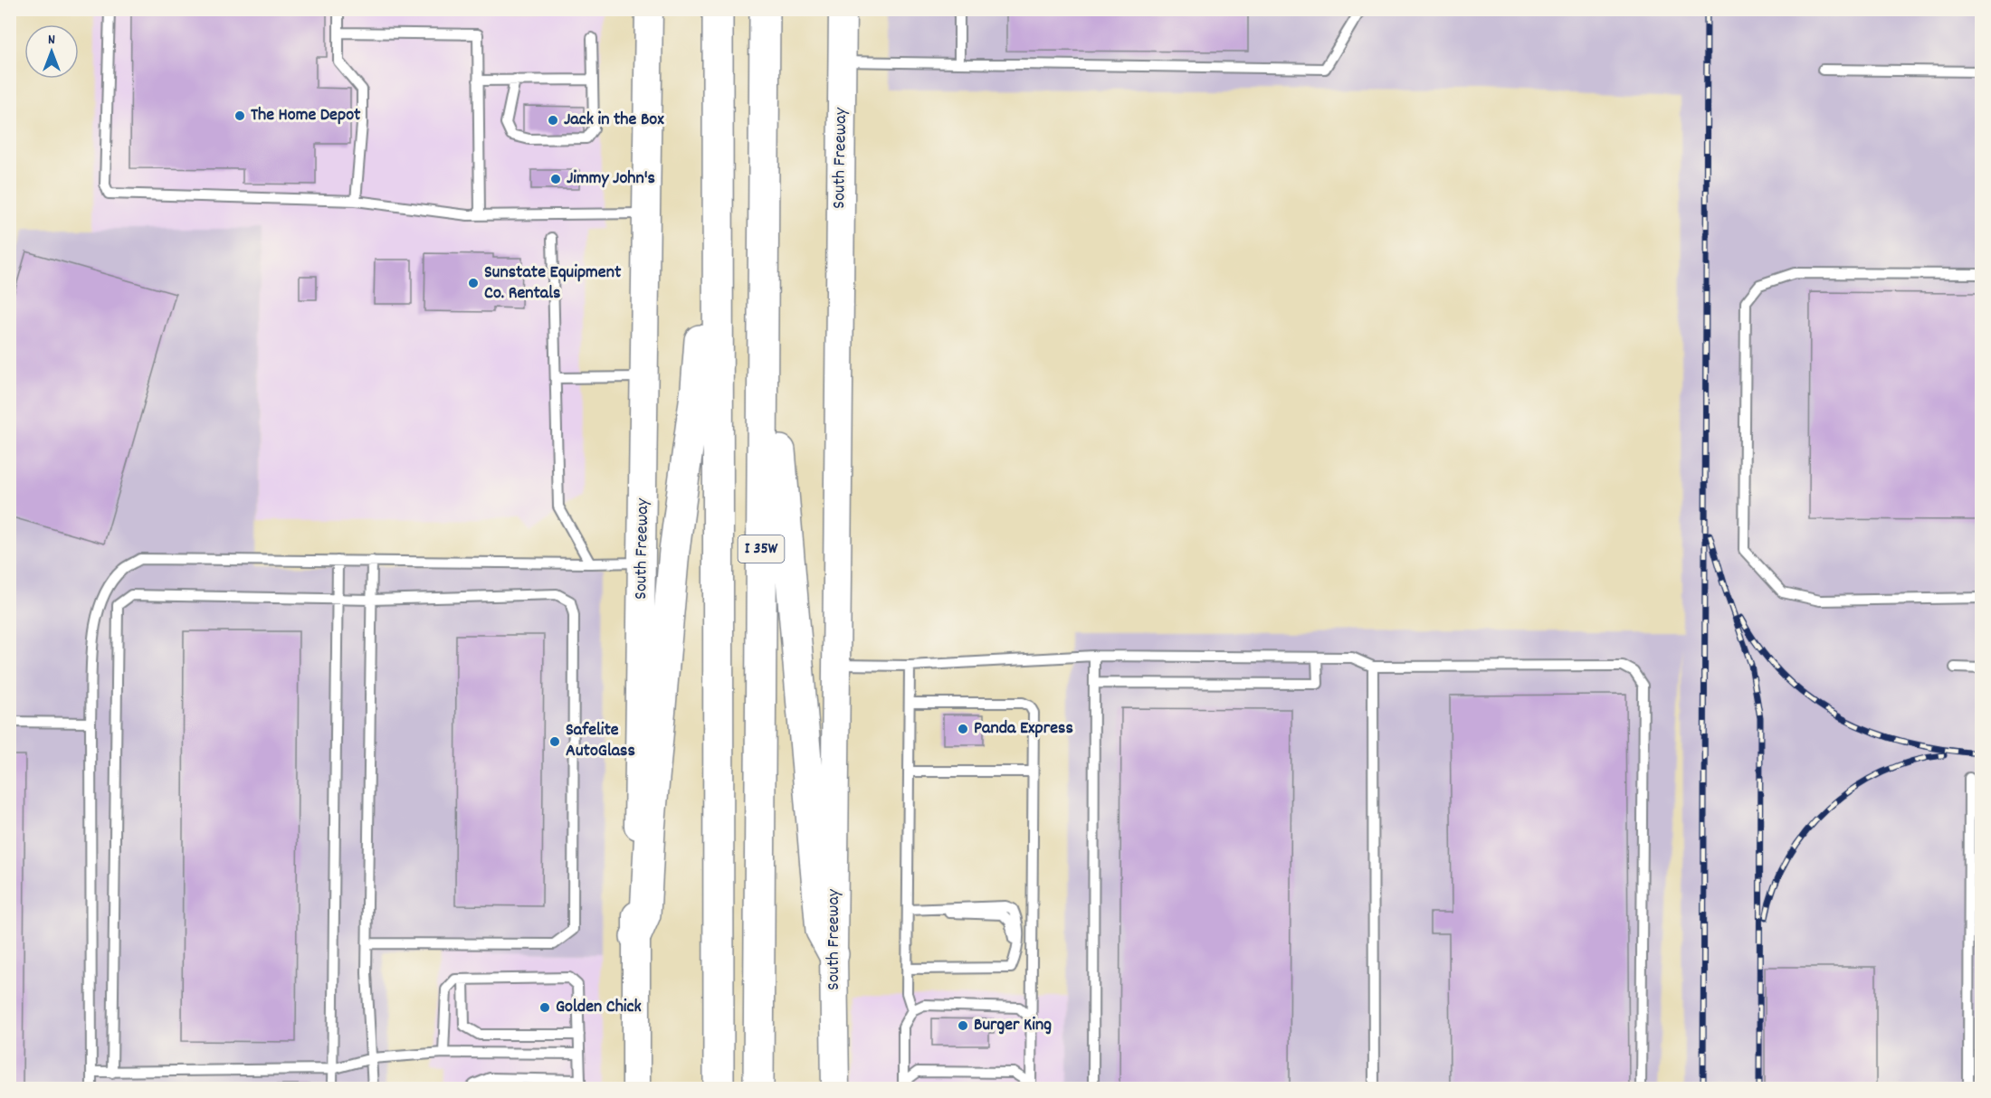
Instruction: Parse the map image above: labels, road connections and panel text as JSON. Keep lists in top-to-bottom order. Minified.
{"streets":{"highway":["I 35W"],"main road":["South Freeway"]},"places":["The Home Depot","Jack in the Box","Jimmy John's","Sunstate Equipment Co. Rentals","Panda Express","Safelite AutoGlass","Golden Chick","Burger King"],"north":"top"}
